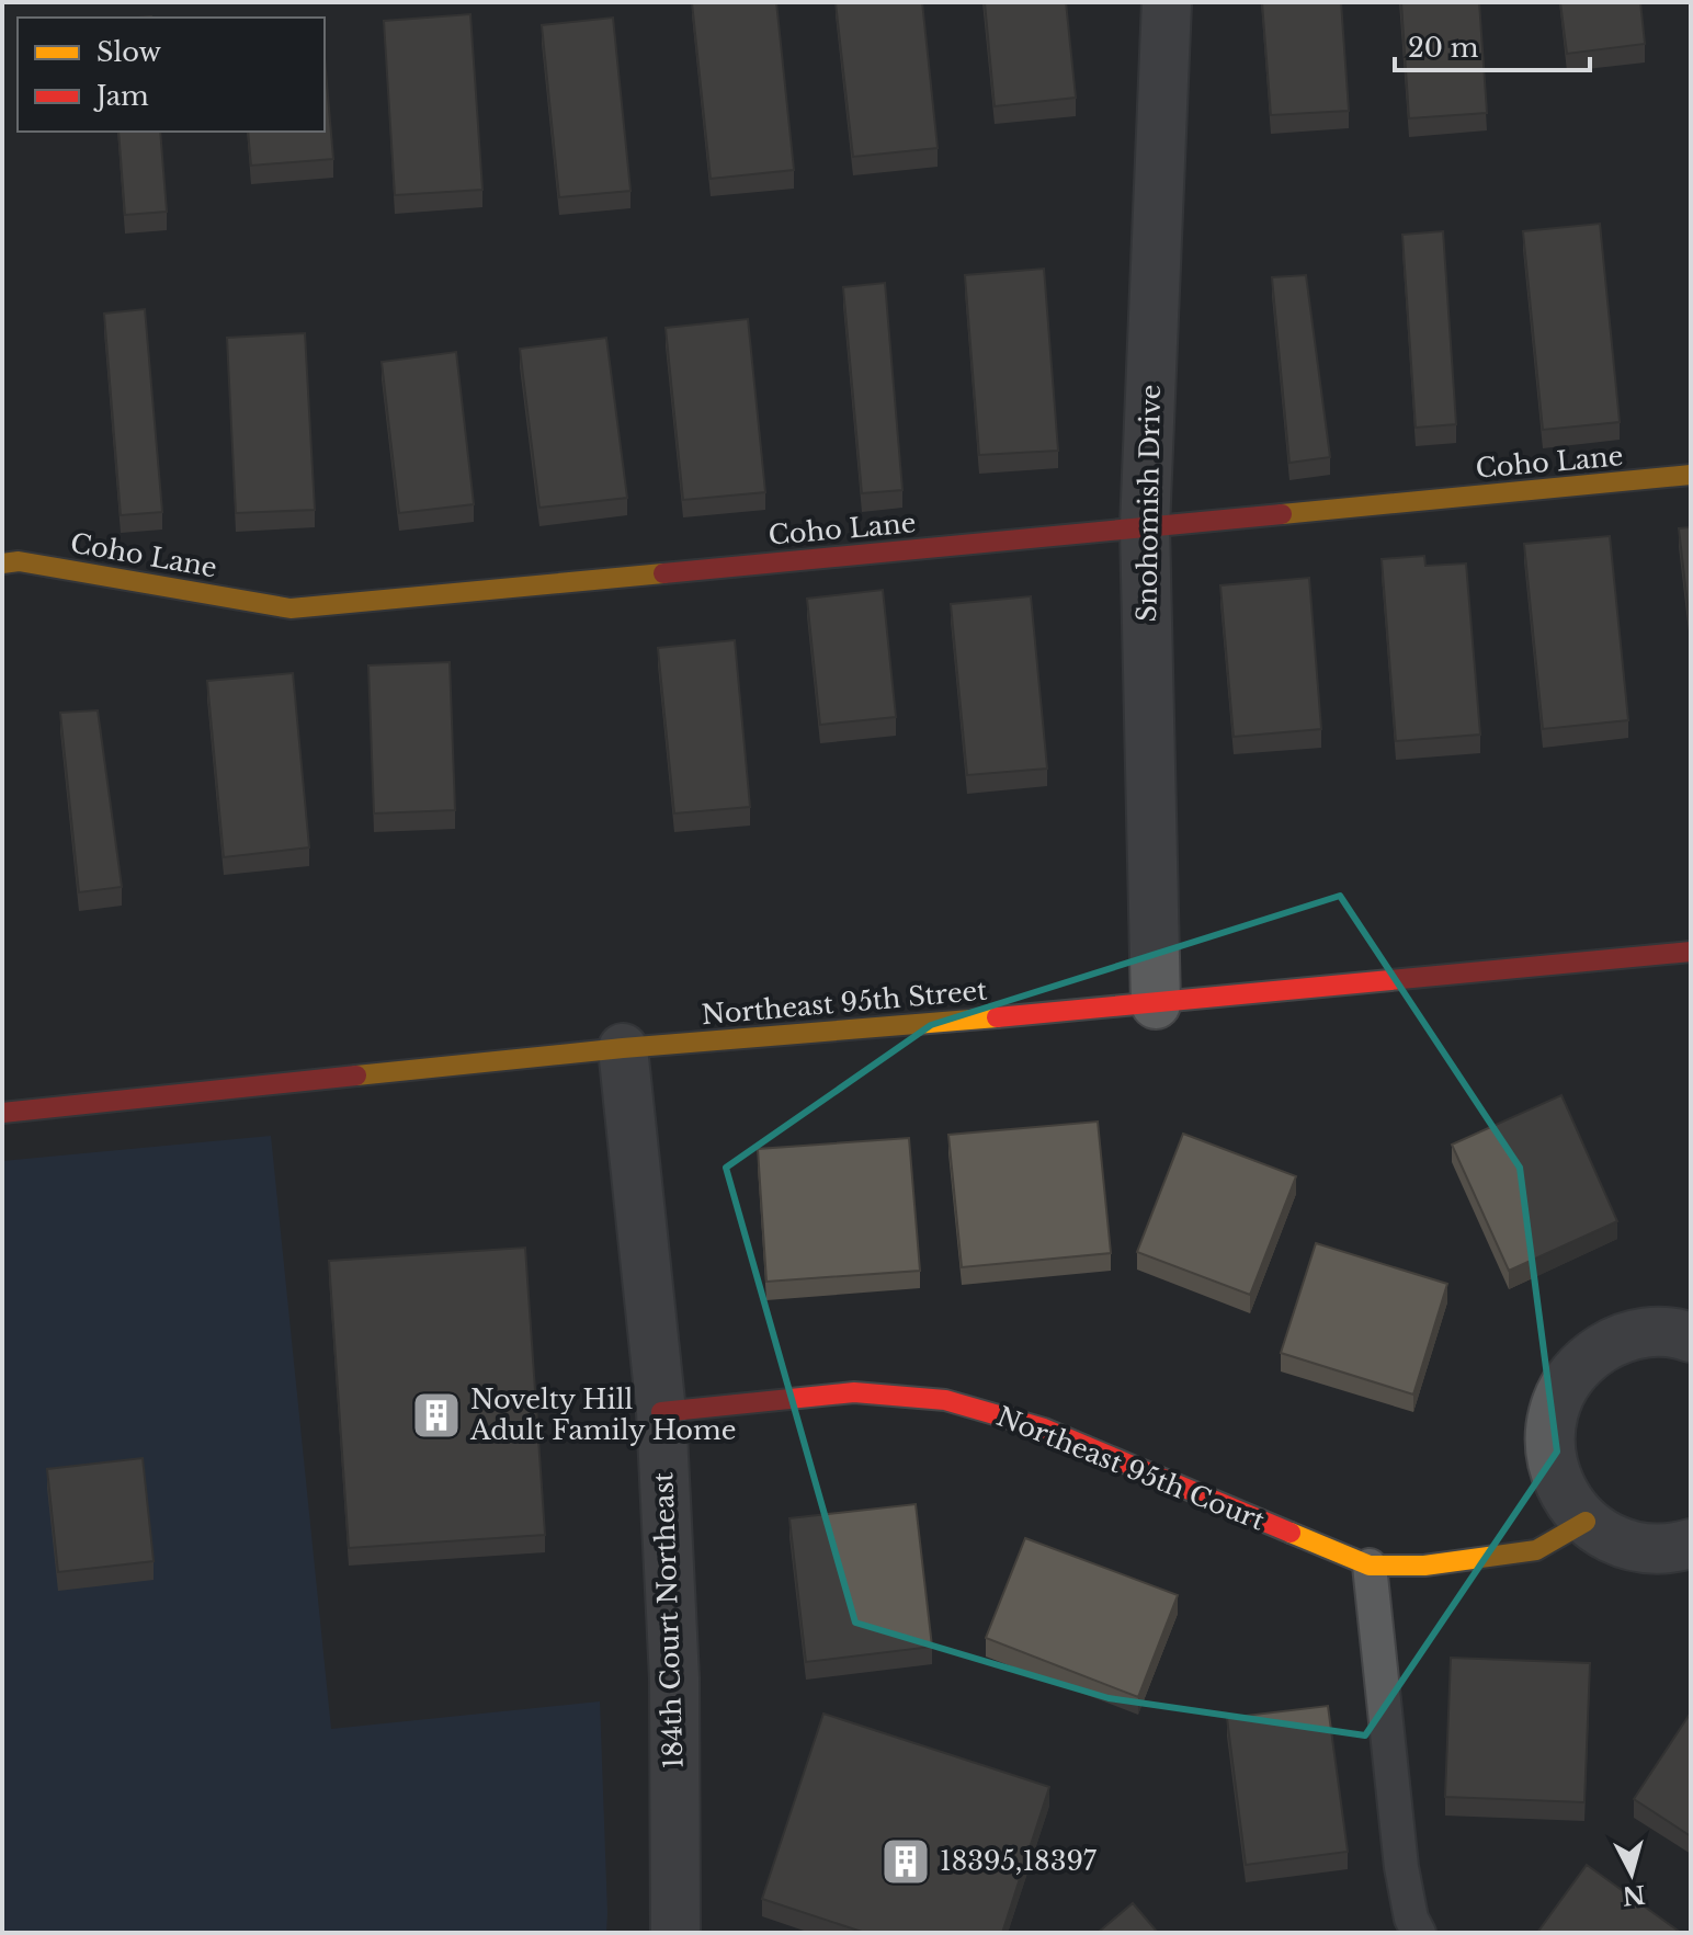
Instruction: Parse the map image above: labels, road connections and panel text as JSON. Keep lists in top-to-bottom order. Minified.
{"streets":{"street":["Coho Lane","Snohomish Drive","Northeast 95th Street","Northeast 95th Court","184th Court Northeast"]},"crossings":[["Coho Lane","Snohomish Drive"],["Snohomish Drive","Northeast 95th Street"],["Northeast 95th Street","184th Court Northeast"],["Northeast 95th Court","184th Court Northeast"]],"places":{"building":["Novelty Hill Adult Family Home","18395,18397"]},"legend":["Slow","Jam"],"scale_bar":"20 m","north":"bottom"}
